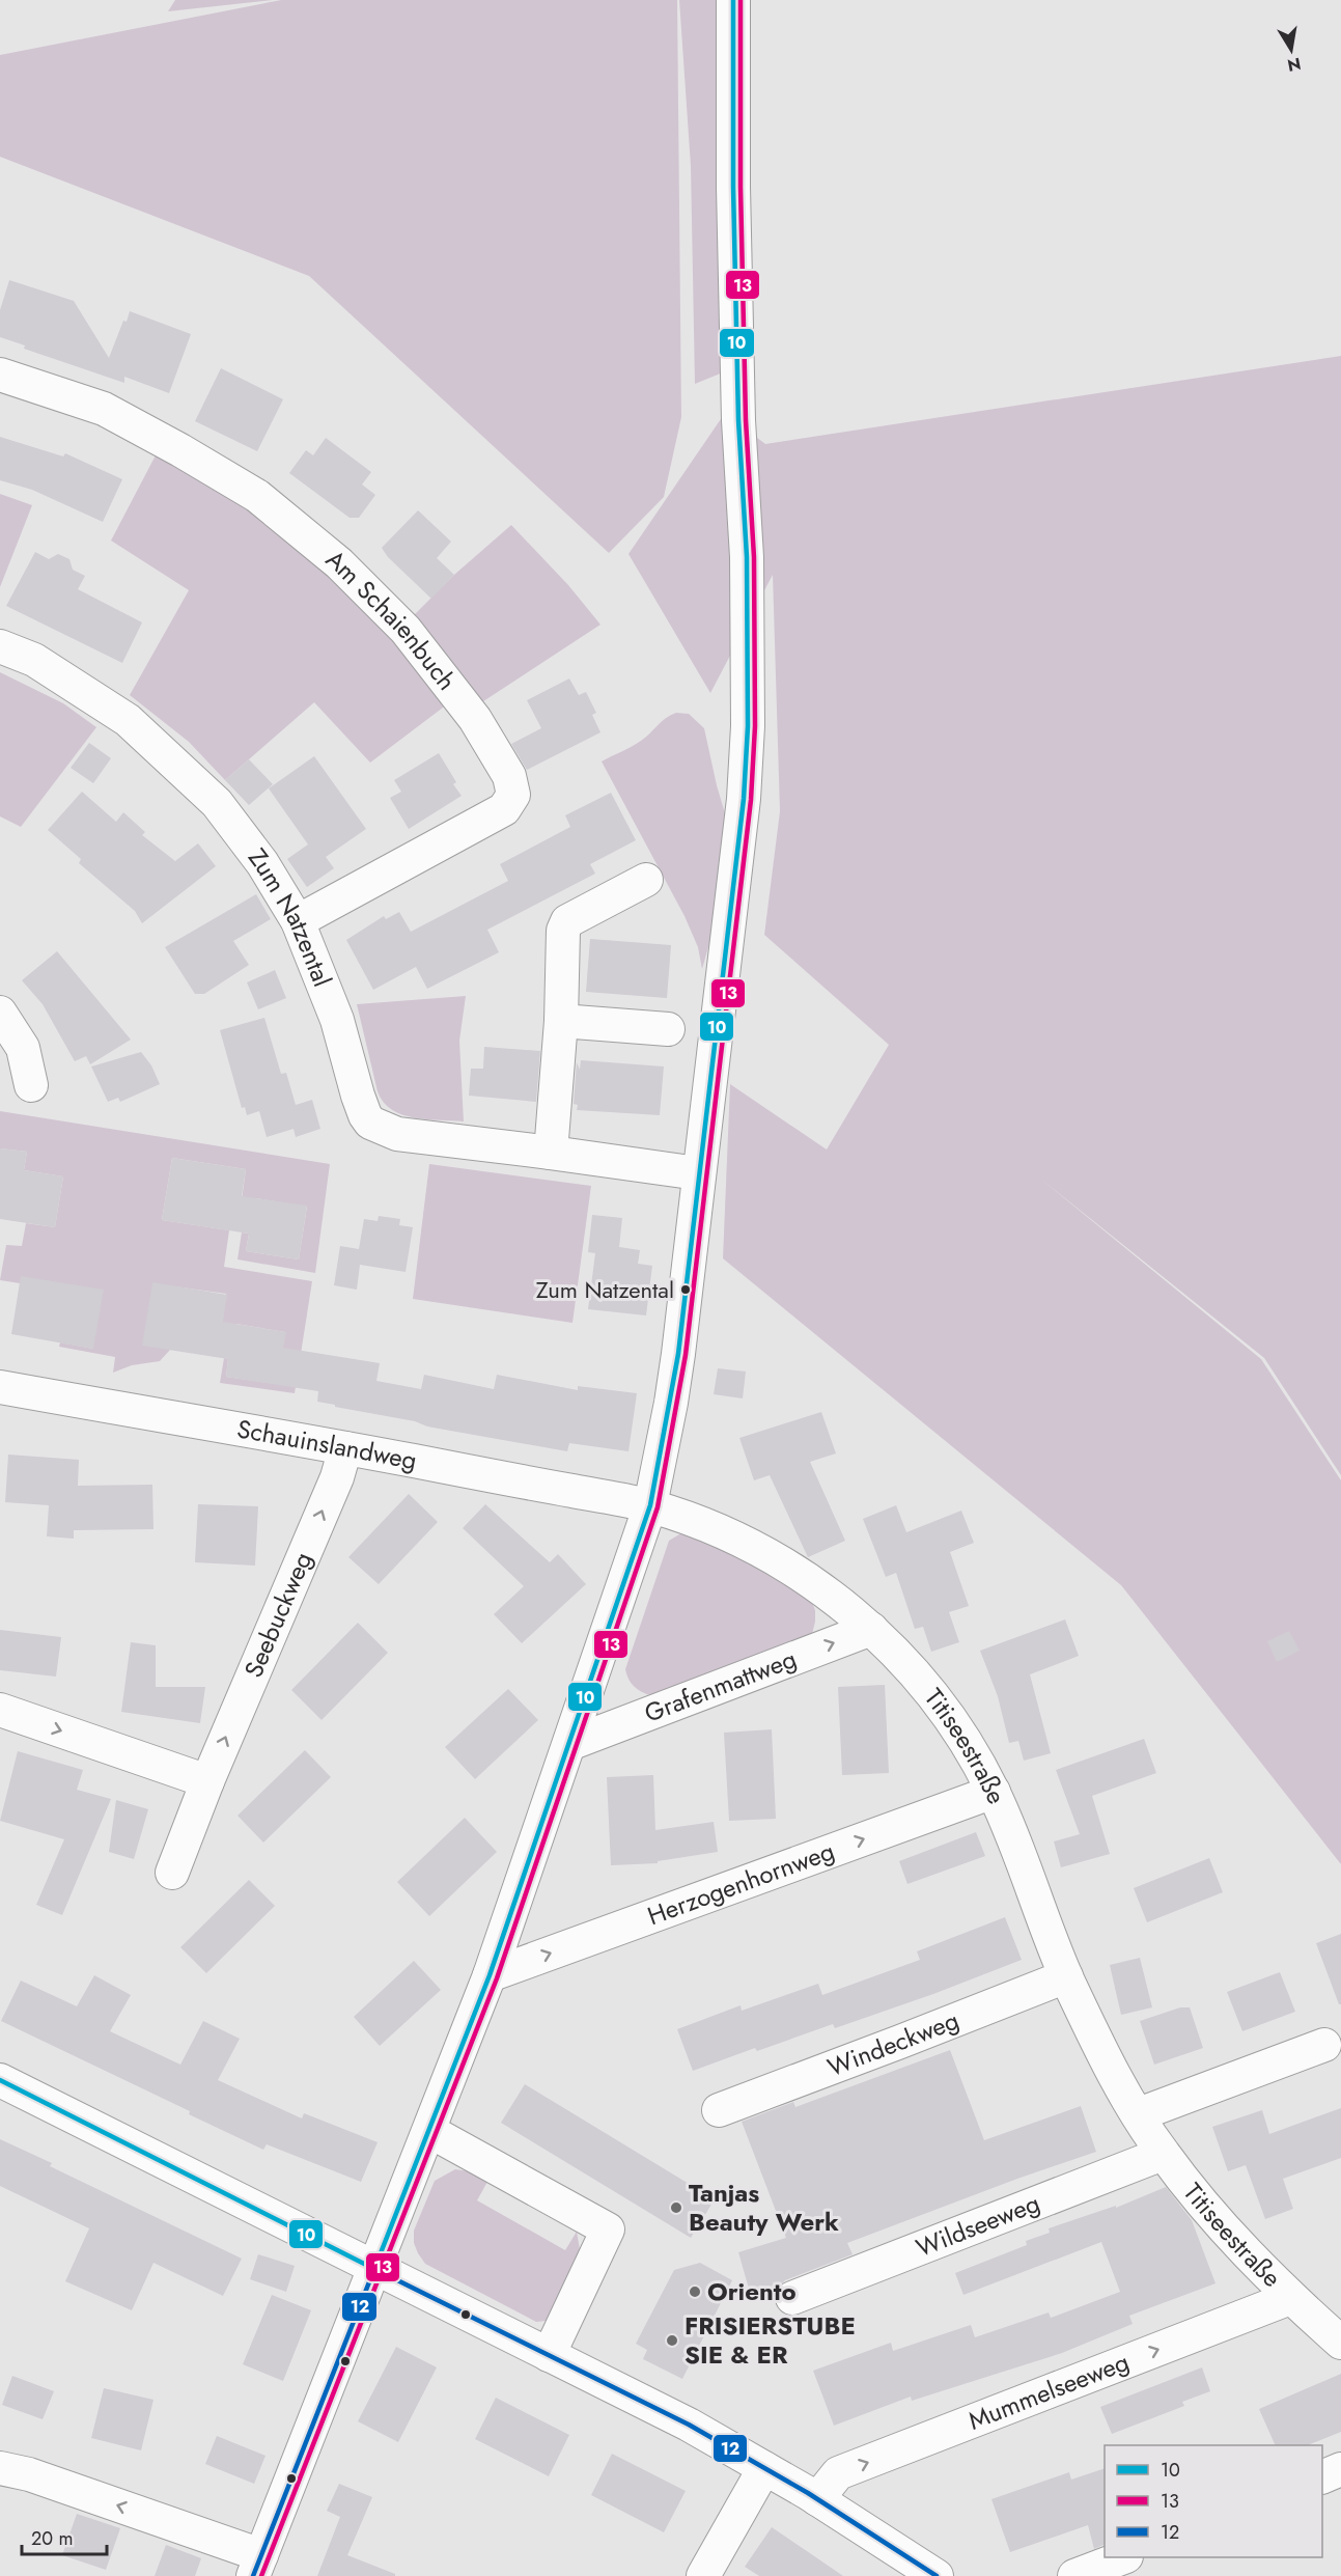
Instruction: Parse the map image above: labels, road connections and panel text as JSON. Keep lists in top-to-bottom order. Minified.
{"streets":{"street":["Am Schaienbuch","Zum Natzental","Schauinslandweg","Seebuckweg","Grafenmattweg","Titiseestraße","Herzogenhornweg","Windeckweg","Wildseeweg","Mummelseeweg"]},"crossings":[["Am Schaienbuch","Zum Natzental"],["Schauinslandweg","Seebuckweg"],["Schauinslandweg","Titiseestraße"],["Grafenmattweg","Titiseestraße"],["Titiseestraße","Herzogenhornweg"],["Titiseestraße","Windeckweg"],["Titiseestraße","Wildseeweg"],["Titiseestraße","Mummelseeweg"]],"one_way":["Seebuckweg","Grafenmattweg","Herzogenhornweg","Mummelseeweg"],"places":["Zum Natzental","Tanjas Beauty Werk","Oriento","FRISIERSTUBE SIE & ER"],"lines":["transit line 10","transit line 13","transit line 12"],"legend":["10","13","12"],"scale_bar":"20 m","north":"bottom"}
